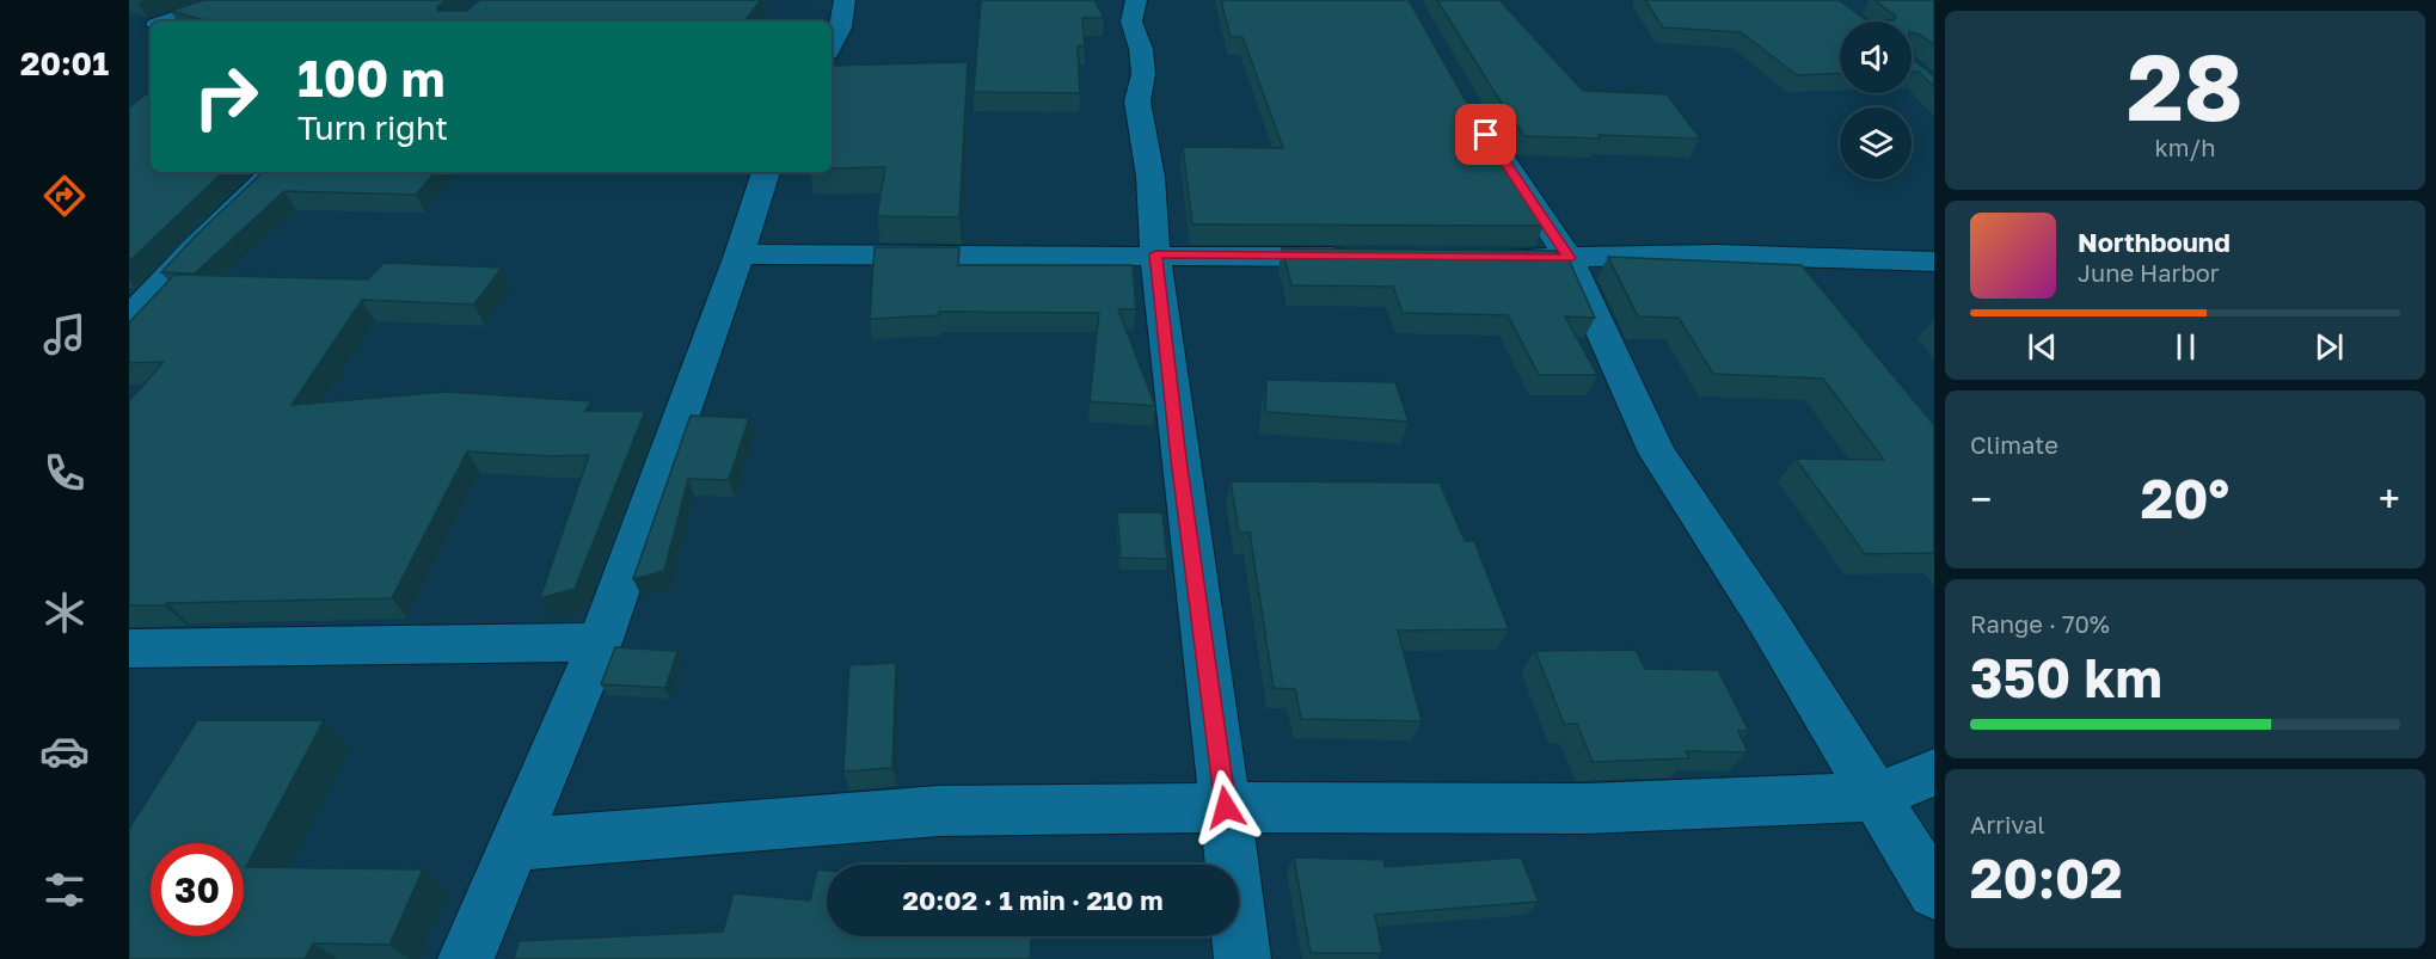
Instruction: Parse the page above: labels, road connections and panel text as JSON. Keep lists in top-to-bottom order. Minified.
{"page":{"tabs":"20:01","tile":[["28","km/h"],"Climate",["Range · 70%","350 km"],["Arrival","20:02"]],"turn":["100 m","Turn right"],"song":["Northbound","June Harbor"],"heat":["−","20°","+"],"limit":"30","trip":"20:02 · 1 min · 210 m"}}
